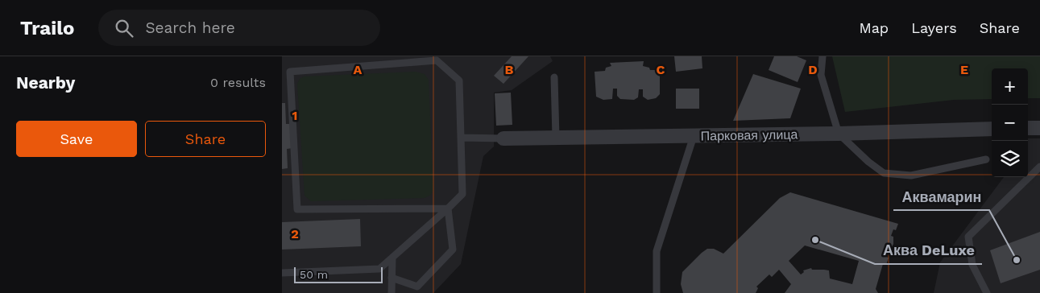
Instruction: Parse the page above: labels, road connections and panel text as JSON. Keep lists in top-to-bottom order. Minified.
{"streets":{"street":["Парковая улица"]},"places":["Аква DeLuxe","Аквамарин"],"scale_bar":"50 m","page":{"header":"Trailo","search":"Search here","nav":["Map","Layers","Share"],"heading":["Nearby","0 results"],"map_buttons":["+","−"],"buttons":["Save","Share"],"scale":"50 m"},"grid":{"columns":["A","B","C","D","E"],"rows":["1","2"]}}
